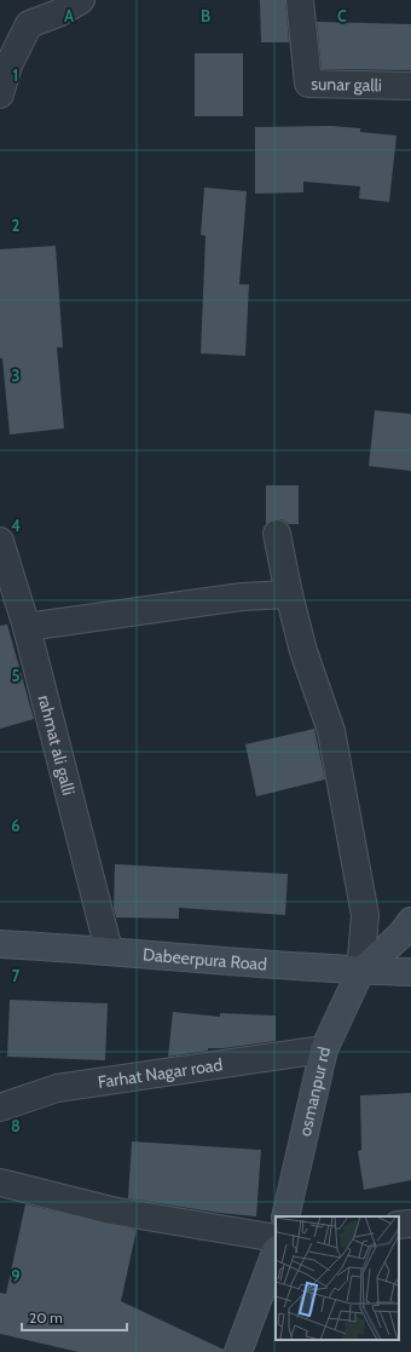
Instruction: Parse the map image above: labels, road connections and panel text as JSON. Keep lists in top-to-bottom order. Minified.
{"streets":{"street":["sunar galli","rahmat ali galli","Dabeerpura Road","Farhat Nagar road","osmanpur rd"]},"crossings":[["rahmat ali galli","Dabeerpura Road"],["Dabeerpura Road","osmanpur rd"],["Farhat Nagar road","osmanpur rd"]],"scale_bar":"20 m","grid":{"columns":["A","B","C"],"rows":["1","2","3","4","5","6","7","8","9"]}}
